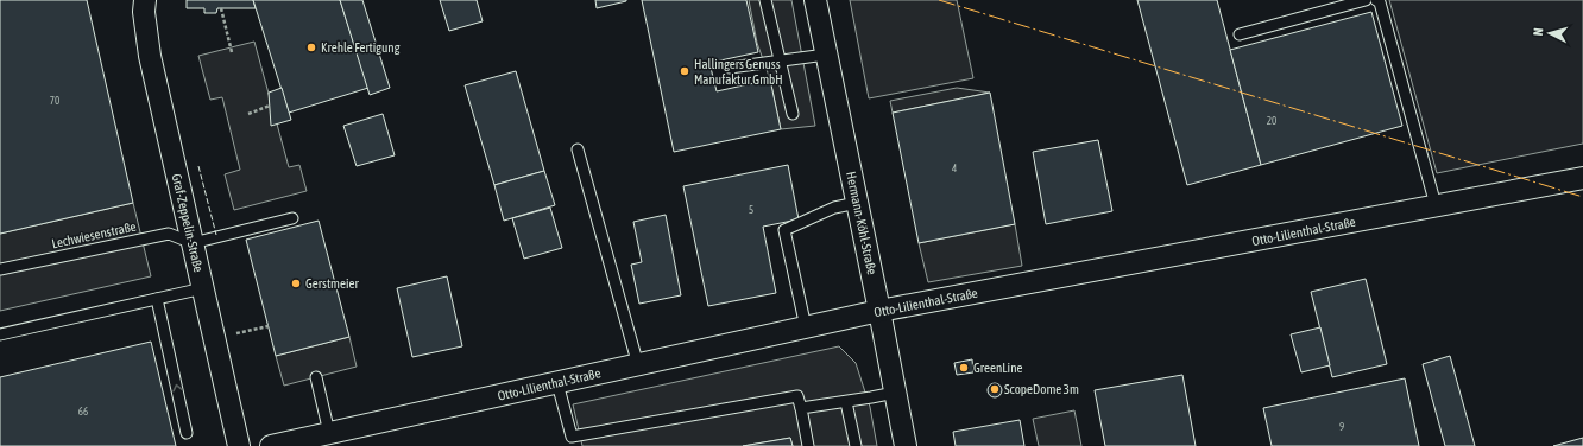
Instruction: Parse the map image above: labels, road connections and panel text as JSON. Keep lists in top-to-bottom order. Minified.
{"streets":{"street":["Graf-Zeppelin-Straße","Hermann-Köhl-Straße","Otto-Lilienthal-Straße"],"lane":["Lechwiesenstraße"]},"crossings":[["Graf-Zeppelin-Straße","Lechwiesenstraße"],["Hermann-Köhl-Straße","Otto-Lilienthal-Straße"]],"places":["Krehle Fertigung","Hallingers Genuss Manufaktur GmbH","Gerstmeier","GreenLine","ScopeDome 3m"],"house_numbers":["70","20","4","5","66","9"],"north":"left"}
